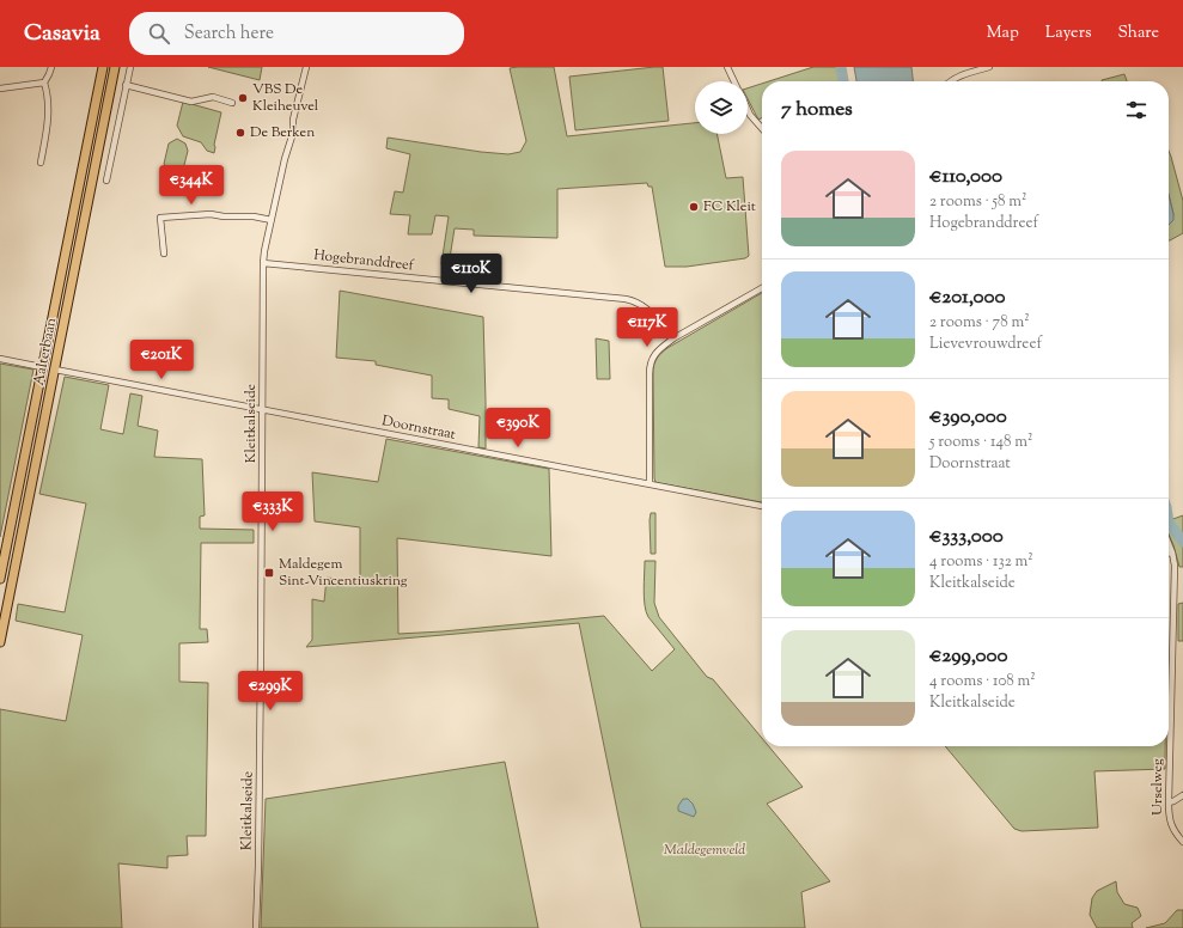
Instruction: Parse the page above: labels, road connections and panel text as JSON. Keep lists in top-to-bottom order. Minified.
{"streets":{"highway":["Aalterbaan"],"street":["Hogebranddreef","Kleitkalseide","Doornstraat","Urselweg"]},"crossings":[["Hogebranddreef","Kleitkalseide"],["Aalterbaan","Doornstraat"],["Kleitkalseide","Doornstraat"]],"parks":["Maldegemveld"],"places":{"other":["VBS De Kleiheuvel","De Berken","FC Kleit"],"transit":["Maldegem Sint-Vincentiuskring"]},"page":{"header":"Casavia","search":"Search here","nav":["Map","Layers","Share"],"heading":"7 homes","list":[{"name":"€110,000","note":"2 rooms · 58 m² · Hogebranddreef"},{"name":"€201,000","note":"2 rooms · 78 m² · Lievevrouwdreef"},{"name":"€390,000","note":"5 rooms · 148 m² · Doornstraat"},{"name":"€333,000","note":"4 rooms · 132 m² · Kleitkalseide"},{"name":"€299,000","note":"4 rooms · 108 m² · Kleitkalseide"}],"price":["€344K","€110K","€117K","€201K","€390K","€333K","€299K"]}}
